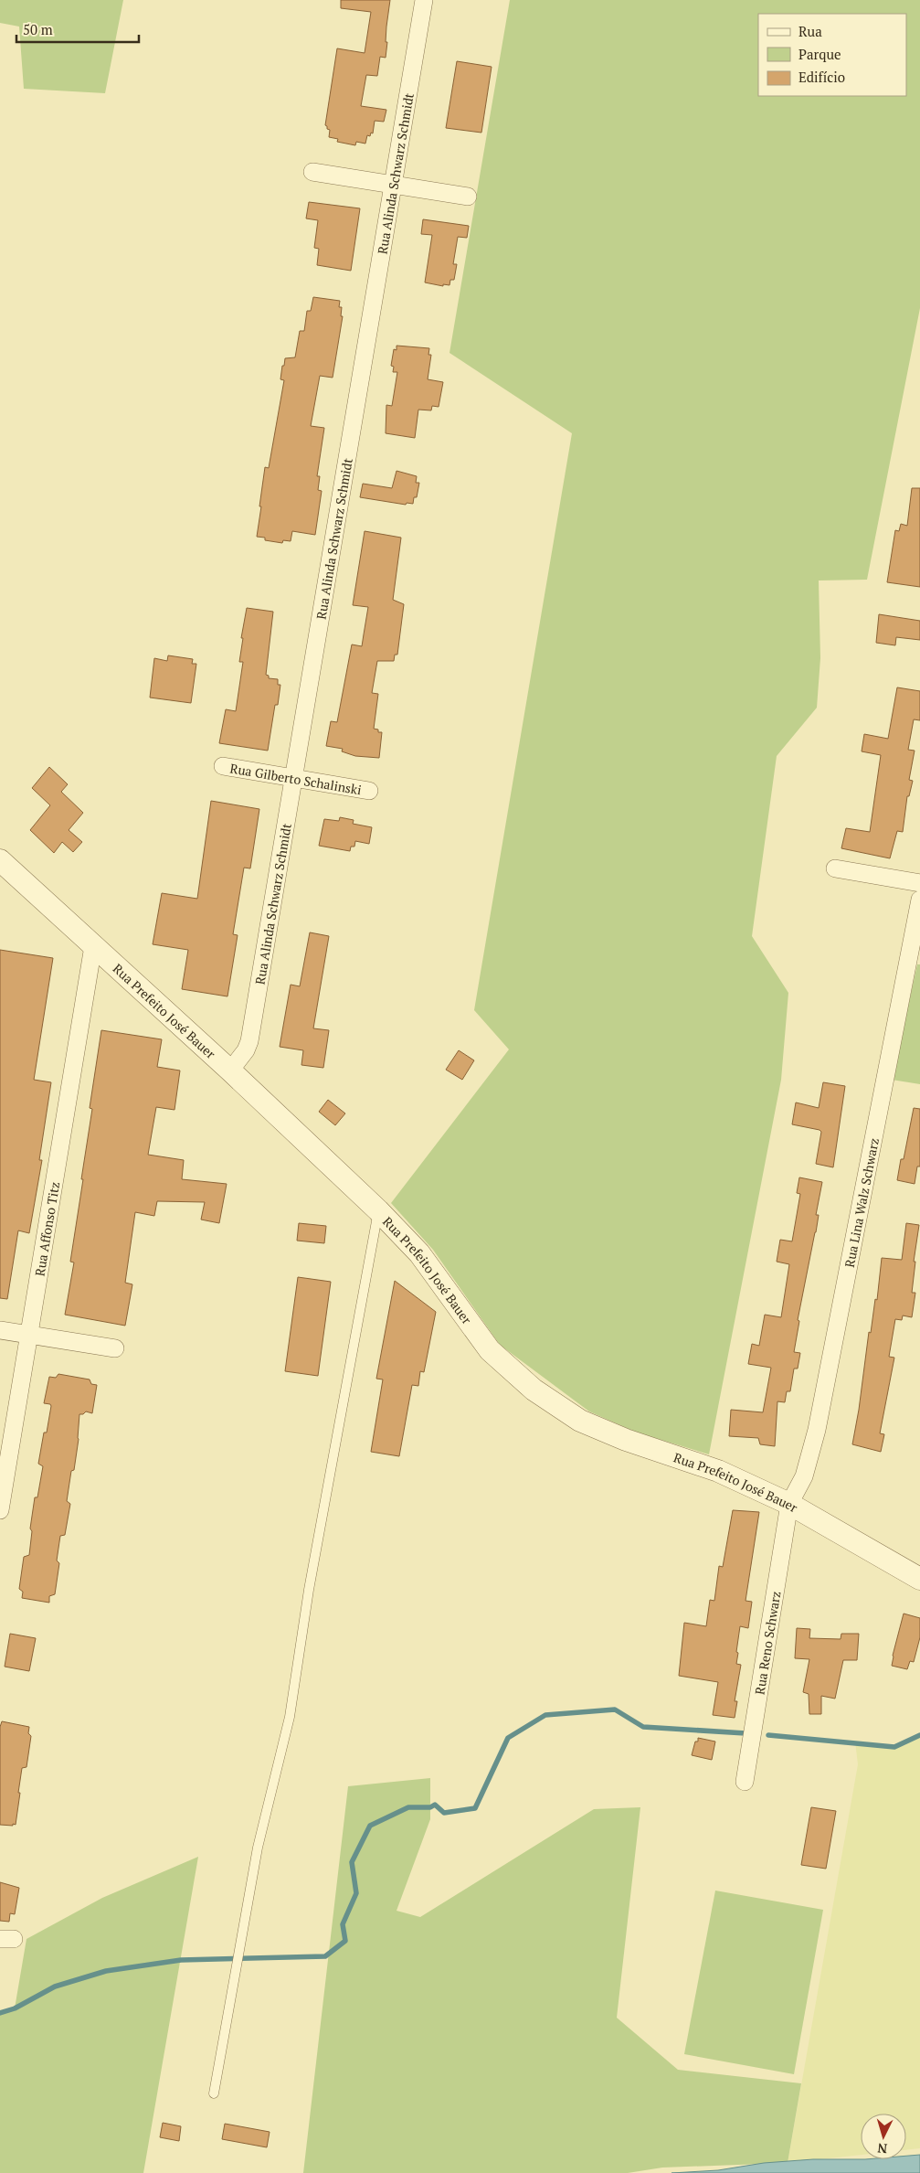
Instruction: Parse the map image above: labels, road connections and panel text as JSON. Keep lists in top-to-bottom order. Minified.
{"streets":{"street":["Rua Alinda Schwarz Schmidt","Rua Gilberto Schalinski","Rua Prefeito José Bauer","Rua Lina Walz Schwarz","Rua Affonso Titz","Rua Reno Schwarz"]},"crossings":[["Rua Alinda Schwarz Schmidt","Rua Gilberto Schalinski"],["Rua Alinda Schwarz Schmidt","Rua Prefeito José Bauer"],["Rua Prefeito José Bauer","Rua Lina Walz Schwarz"],["Rua Prefeito José Bauer","Rua Affonso Titz"],["Rua Prefeito José Bauer","Rua Reno Schwarz"],["Rua Lina Walz Schwarz","Rua Reno Schwarz"]],"legend":["Rua","Parque","Edifício"],"scale_bar":"50 m","north":"bottom"}
